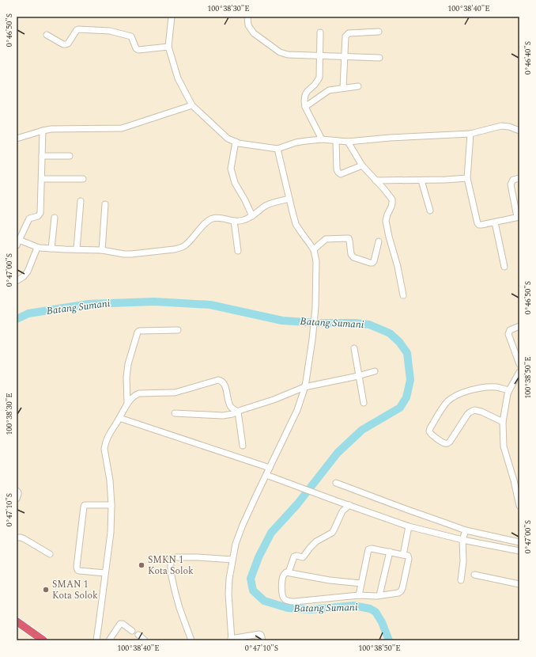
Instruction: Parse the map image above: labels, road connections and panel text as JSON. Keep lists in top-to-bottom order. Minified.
{"water":["Batang Sumani"],"places":["SMKN 1 Kota Solok","SMAN 1 Kota Solok"],"coordinates":["100°38'30\"E","100°38'40\"E","0°46'50\"S","0°46'40\"S","0°47'00\"S","100°38'50\"E","0°47'10\"S"]}
